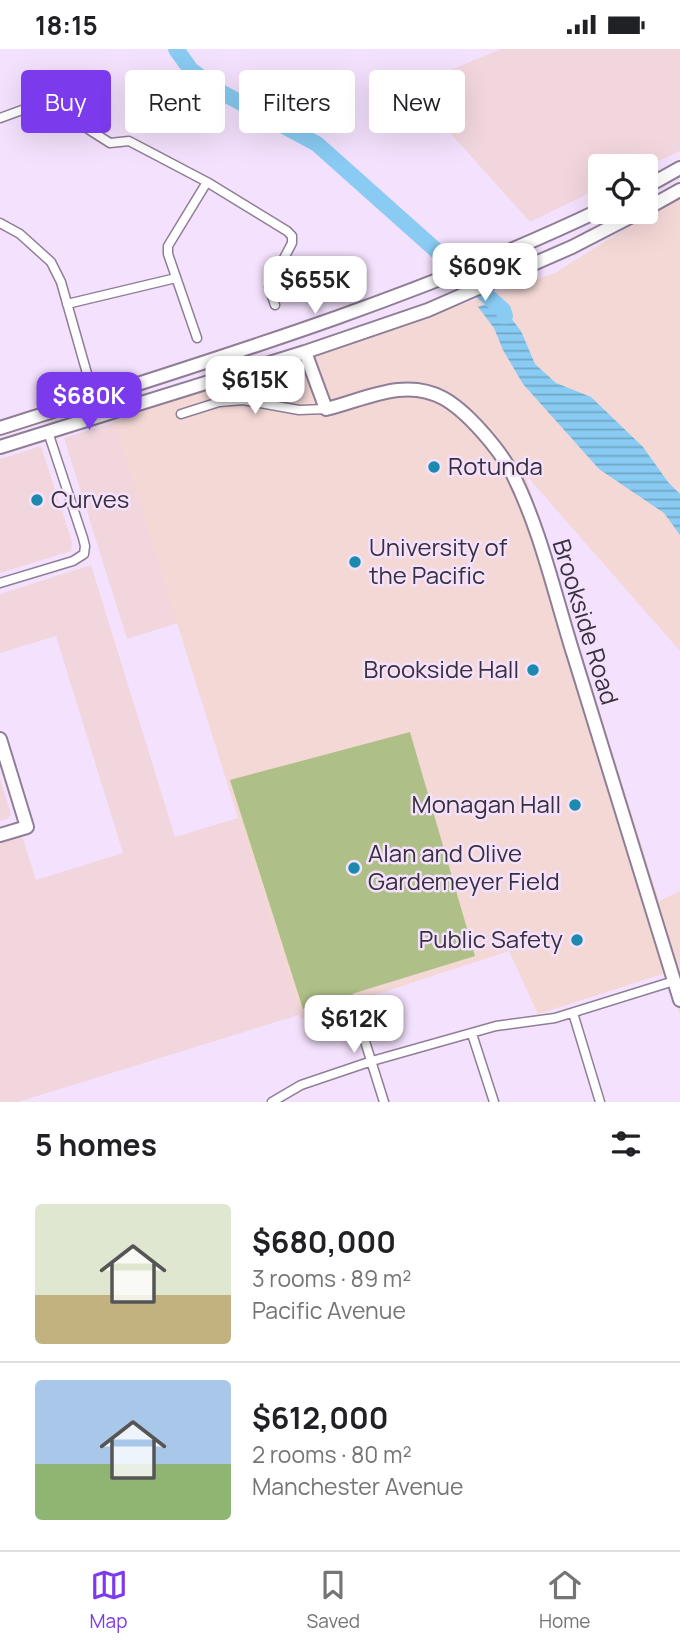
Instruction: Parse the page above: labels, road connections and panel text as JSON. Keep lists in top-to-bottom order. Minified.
{"streets":{"street":["Brookside Road"]},"places":["Rotunda","Curves","University of the Pacific","Brookside Hall","Monagan Hall","Alan and Olive Gardemeyer Field","Public Safety"],"page":{"status":"18:15","chip":["Buy","Rent","Filters","New"],"price":["$609K","$655K","$615K","$680K","$612K"],"heading":"5 homes","list":[{"name":"$680,000","note":"3 rooms · 89 m² · Pacific Avenue"},{"name":"$612,000","note":"2 rooms · 80 m² · Manchester Avenue"}],"tabs":["Map","Saved","Home"]}}
